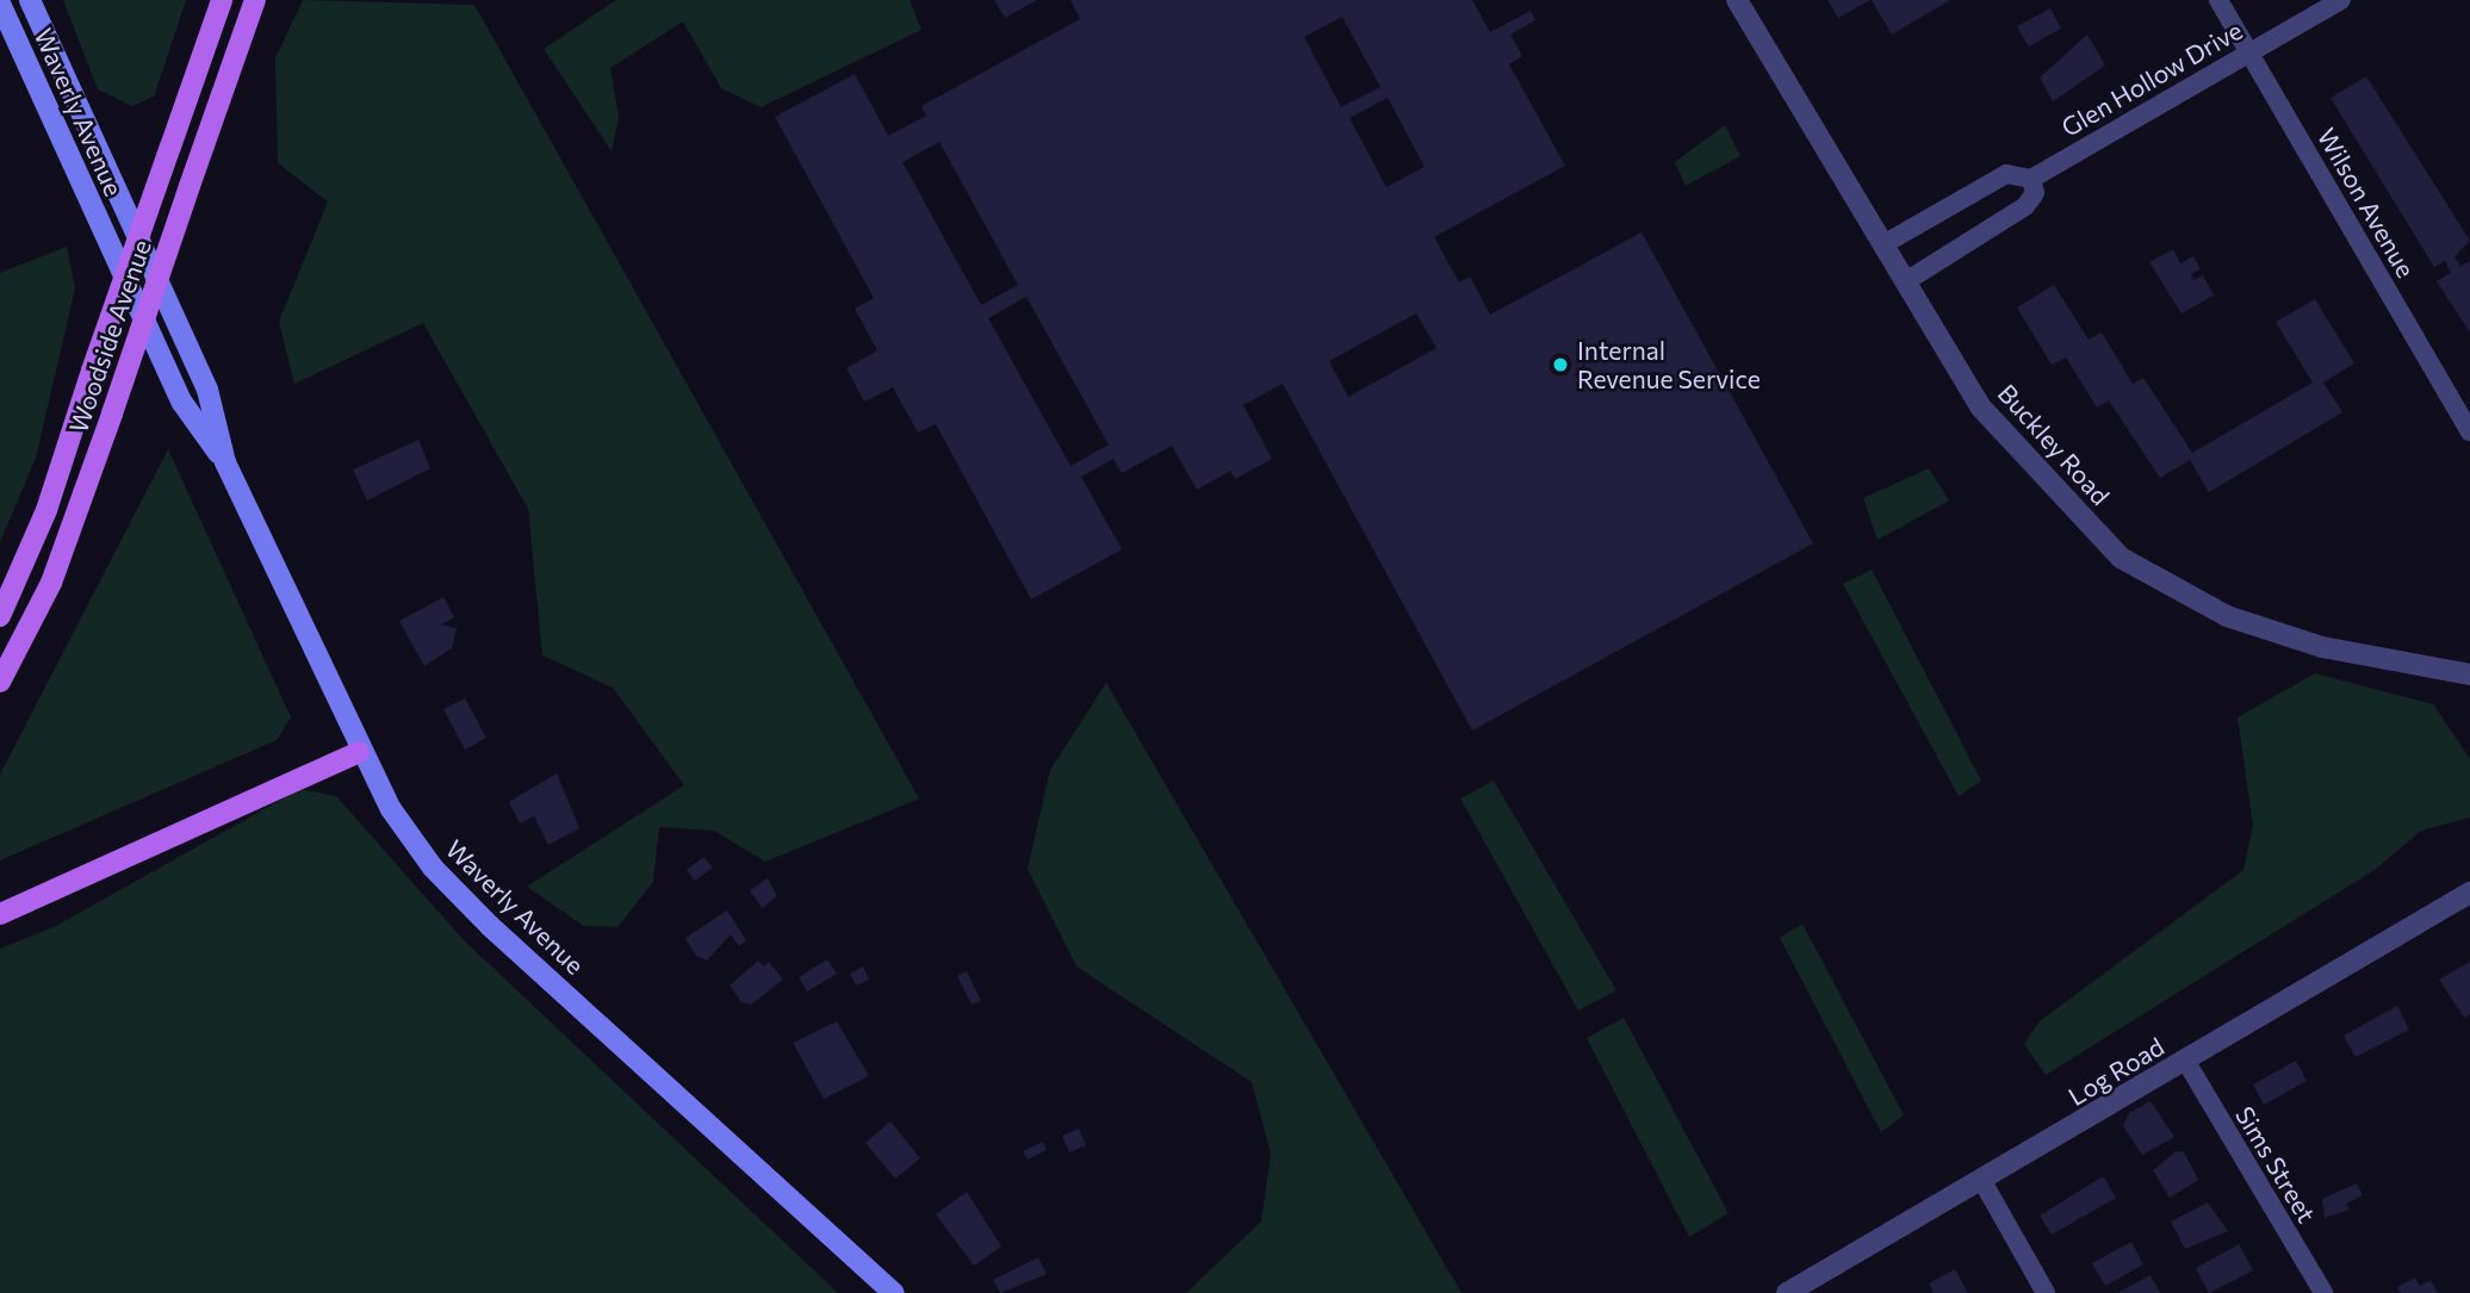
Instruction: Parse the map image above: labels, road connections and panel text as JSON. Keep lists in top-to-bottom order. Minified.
{"streets":{"main road":["Waverly Avenue","Woodside Avenue"],"street":["Glen Hollow Drive","Wilson Avenue","Buckley Road","Log Road","Sims Street"]},"crossings":[["Glen Hollow Drive","Wilson Avenue"],["Glen Hollow Drive","Buckley Road"],["Log Road","Sims Street"]],"places":["Internal Revenue Service"]}
